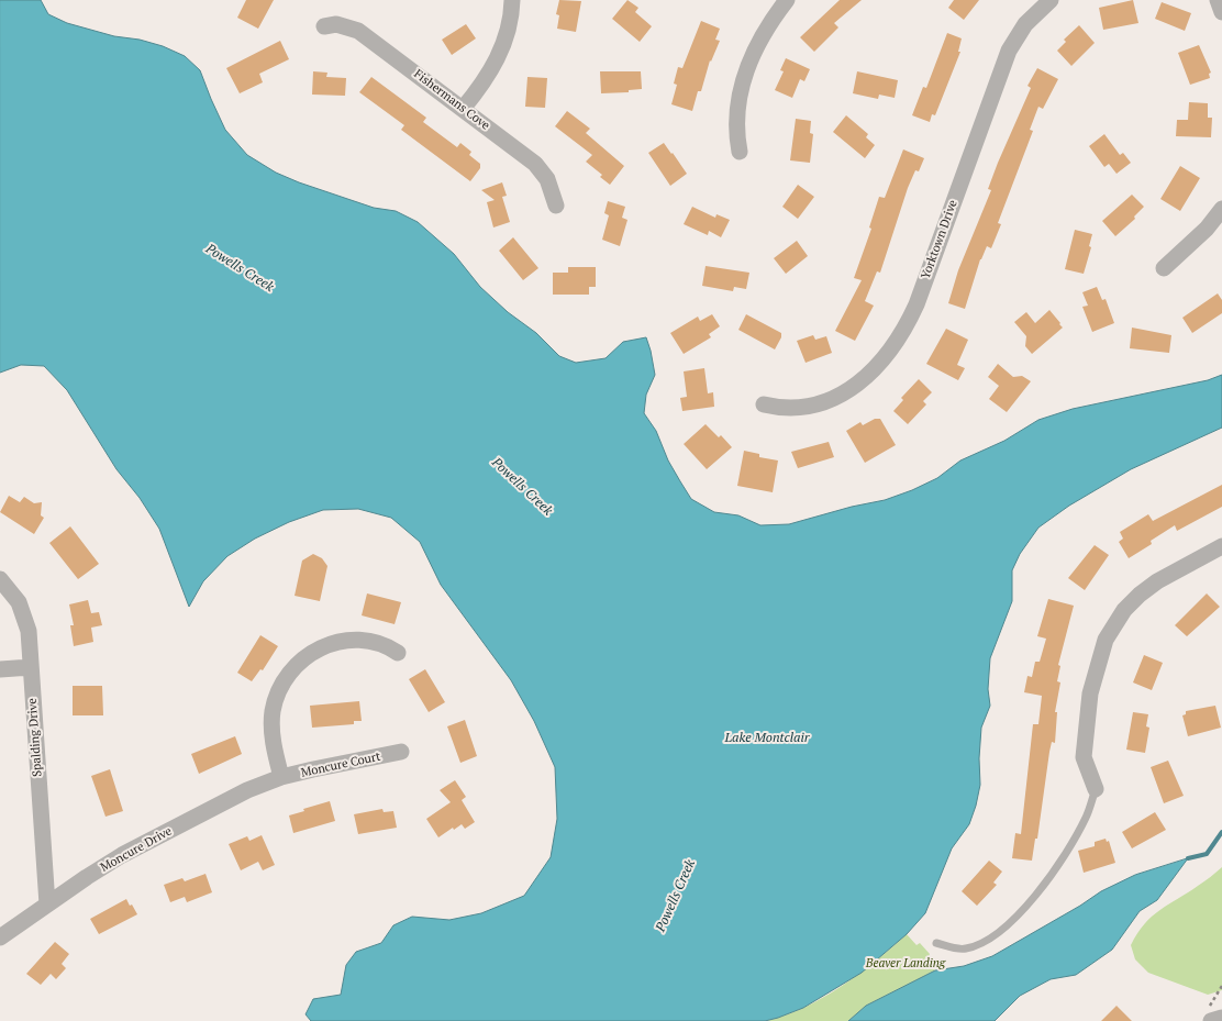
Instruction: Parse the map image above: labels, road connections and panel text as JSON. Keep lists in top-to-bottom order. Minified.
{"streets":{"street":["Fishermans Cove","Yorktown Drive","Spalding Drive","Moncure Court","Moncure Drive"]},"crossings":[["Spalding Drive","Moncure Drive"],["Moncure Court","Moncure Drive"]],"water":["Powells Creek","Lake Montclair"],"parks":["Beaver Landing"]}
